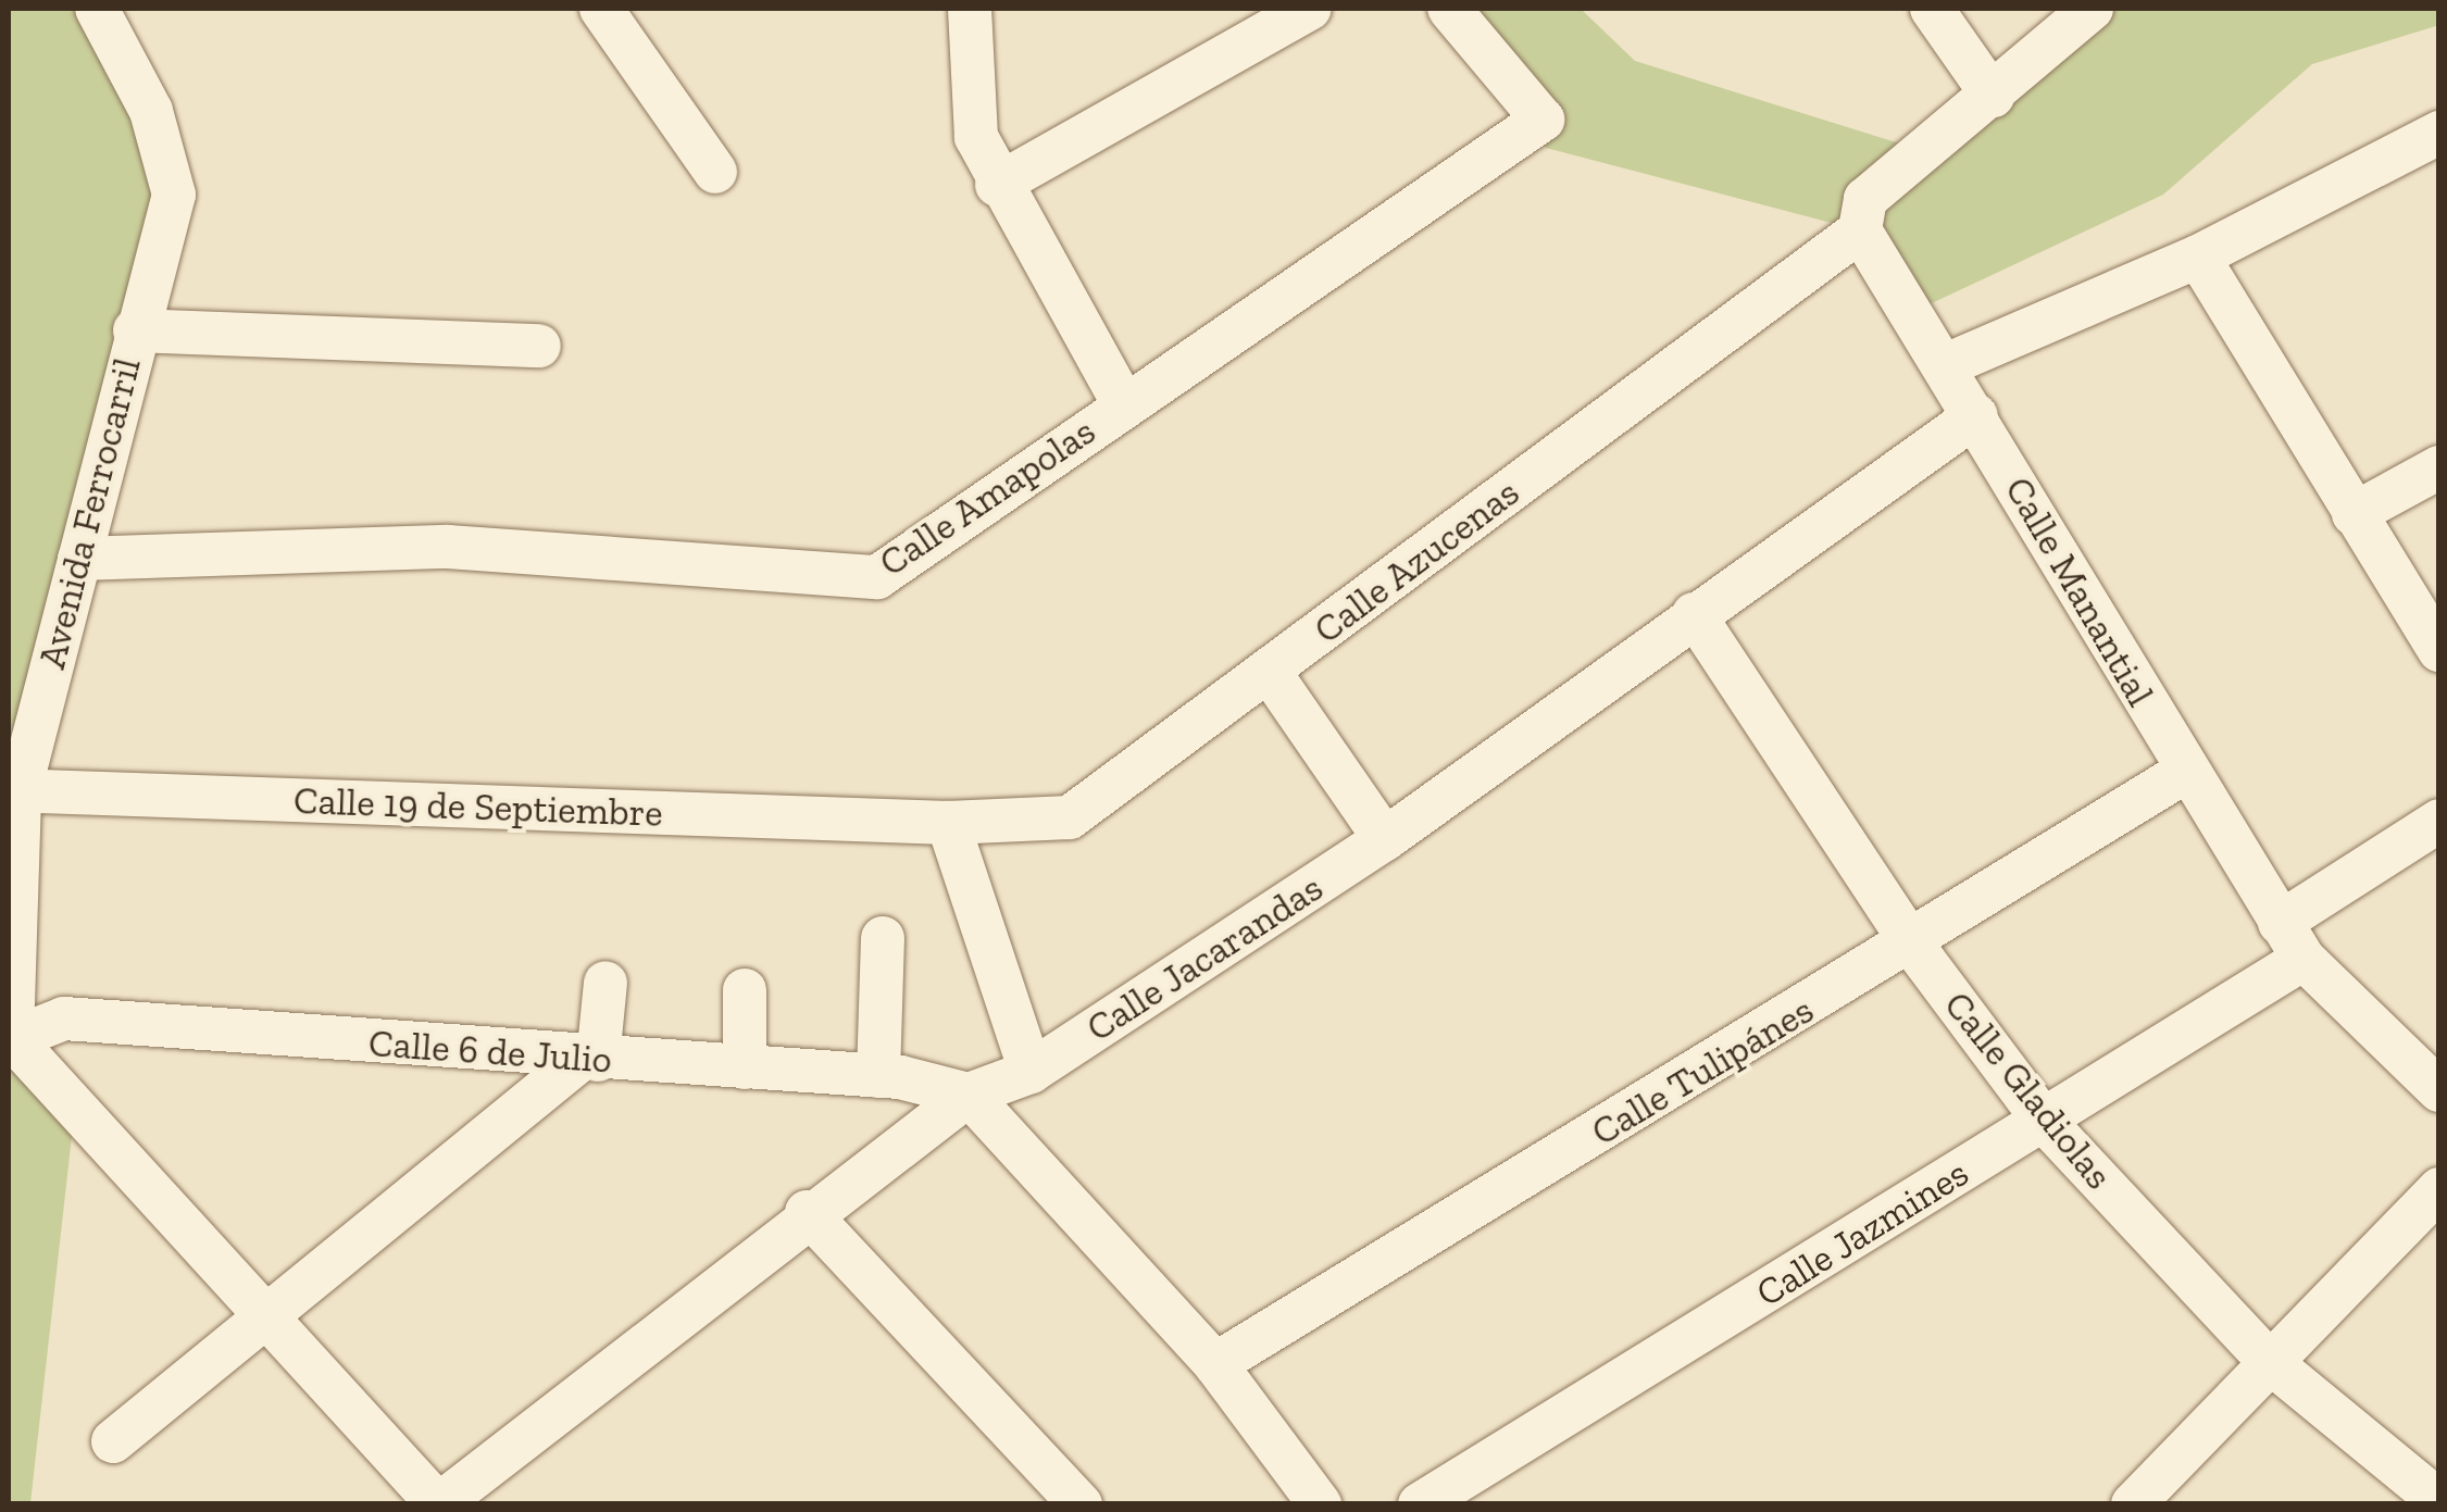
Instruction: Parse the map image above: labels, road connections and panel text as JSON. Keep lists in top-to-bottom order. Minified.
{"streets":{"street":["Calle Amapolas","Avenida Ferrocarril","Calle Azucenas","Calle Manantial","Calle 19 de Septiembre","Calle Jacarandas","Calle 6 de Julio","Calle Tulipánes","Calle Gladiolas","Calle Jazmines"]},"crossings":[["Calle Amapolas","Avenida Ferrocarril"],["Avenida Ferrocarril","Calle 19 de Septiembre"],["Avenida Ferrocarril","Calle 6 de Julio"],["Calle Azucenas","Calle Manantial"],["Calle Azucenas","Calle 19 de Septiembre"],["Calle Manantial","Calle Jacarandas"],["Calle Manantial","Calle Tulipánes"],["Calle Manantial","Calle Jazmines"],["Calle Jacarandas","Calle 6 de Julio"],["Calle Jacarandas","Calle Gladiolas"],["Calle Tulipánes","Calle Gladiolas"],["Calle Gladiolas","Calle Jazmines"]]}
